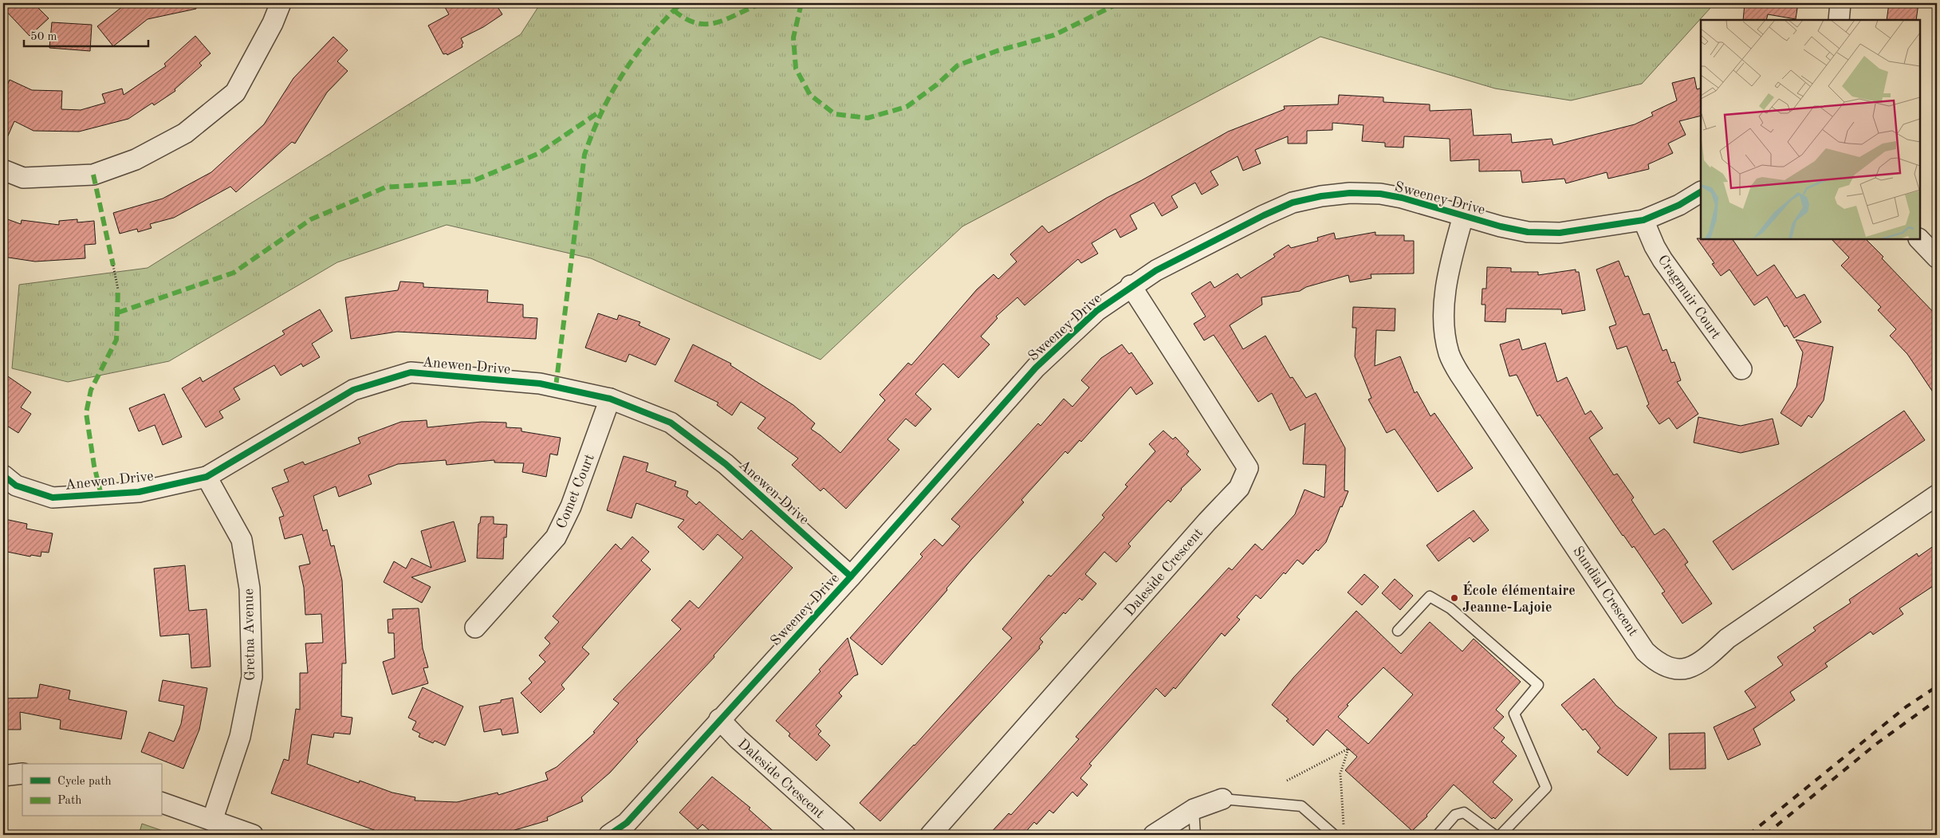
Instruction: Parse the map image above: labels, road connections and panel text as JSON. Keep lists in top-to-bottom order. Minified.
{"streets":{"street":["Sweeney Drive","Cragmuir Court","Anewen Drive","Comet Court","Daleside Crescent","Sundial Crescent","Gretna Avenue"]},"crossings":[["Sweeney Drive","Cragmuir Court"],["Sweeney Drive","Anewen Drive"],["Sweeney Drive","Daleside Crescent"],["Sweeney Drive","Sundial Crescent"],["Anewen Drive","Comet Court"],["Anewen Drive","Gretna Avenue"]],"places":["École élémentaire Jeanne-Lajoie"],"legend":["Cycle path","Path"],"scale_bar":"50 m"}
